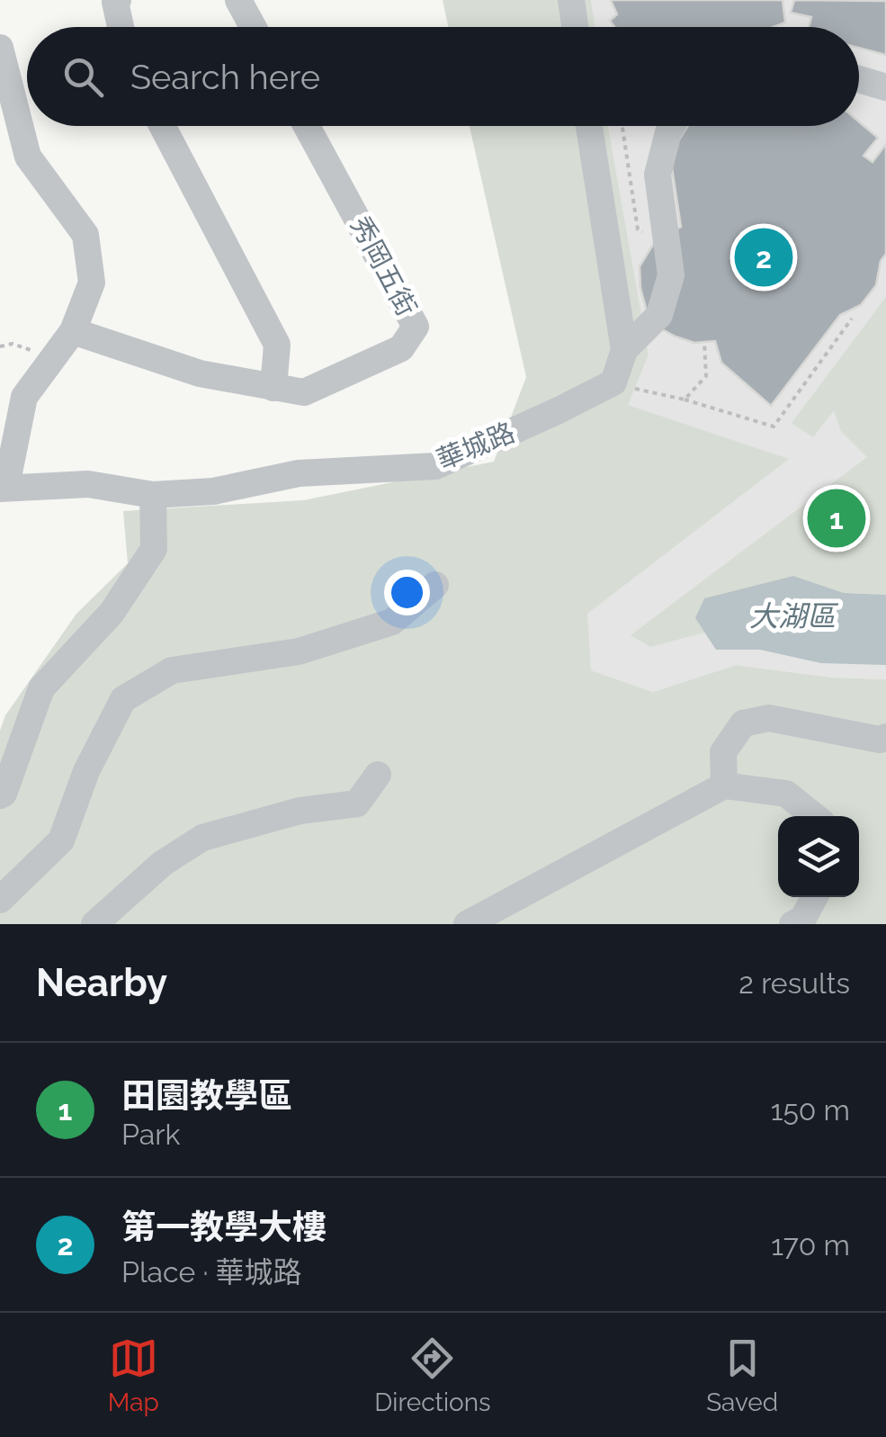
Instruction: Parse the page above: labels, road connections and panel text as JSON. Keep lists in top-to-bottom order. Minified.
{"streets":{"street":["秀岡五街","華城路"]},"water":["大湖區"],"page":{"search":"Search here","pins":["2","1"],"heading":["Nearby","2 results"],"list":[{"mark":"1","name":"田園教學區","note":"Park","value":"150 m"},{"mark":"2","name":"第一教學大樓","note":"Place · 華城路","value":"170 m"}],"nav":["Map","Directions","Saved"]}}
